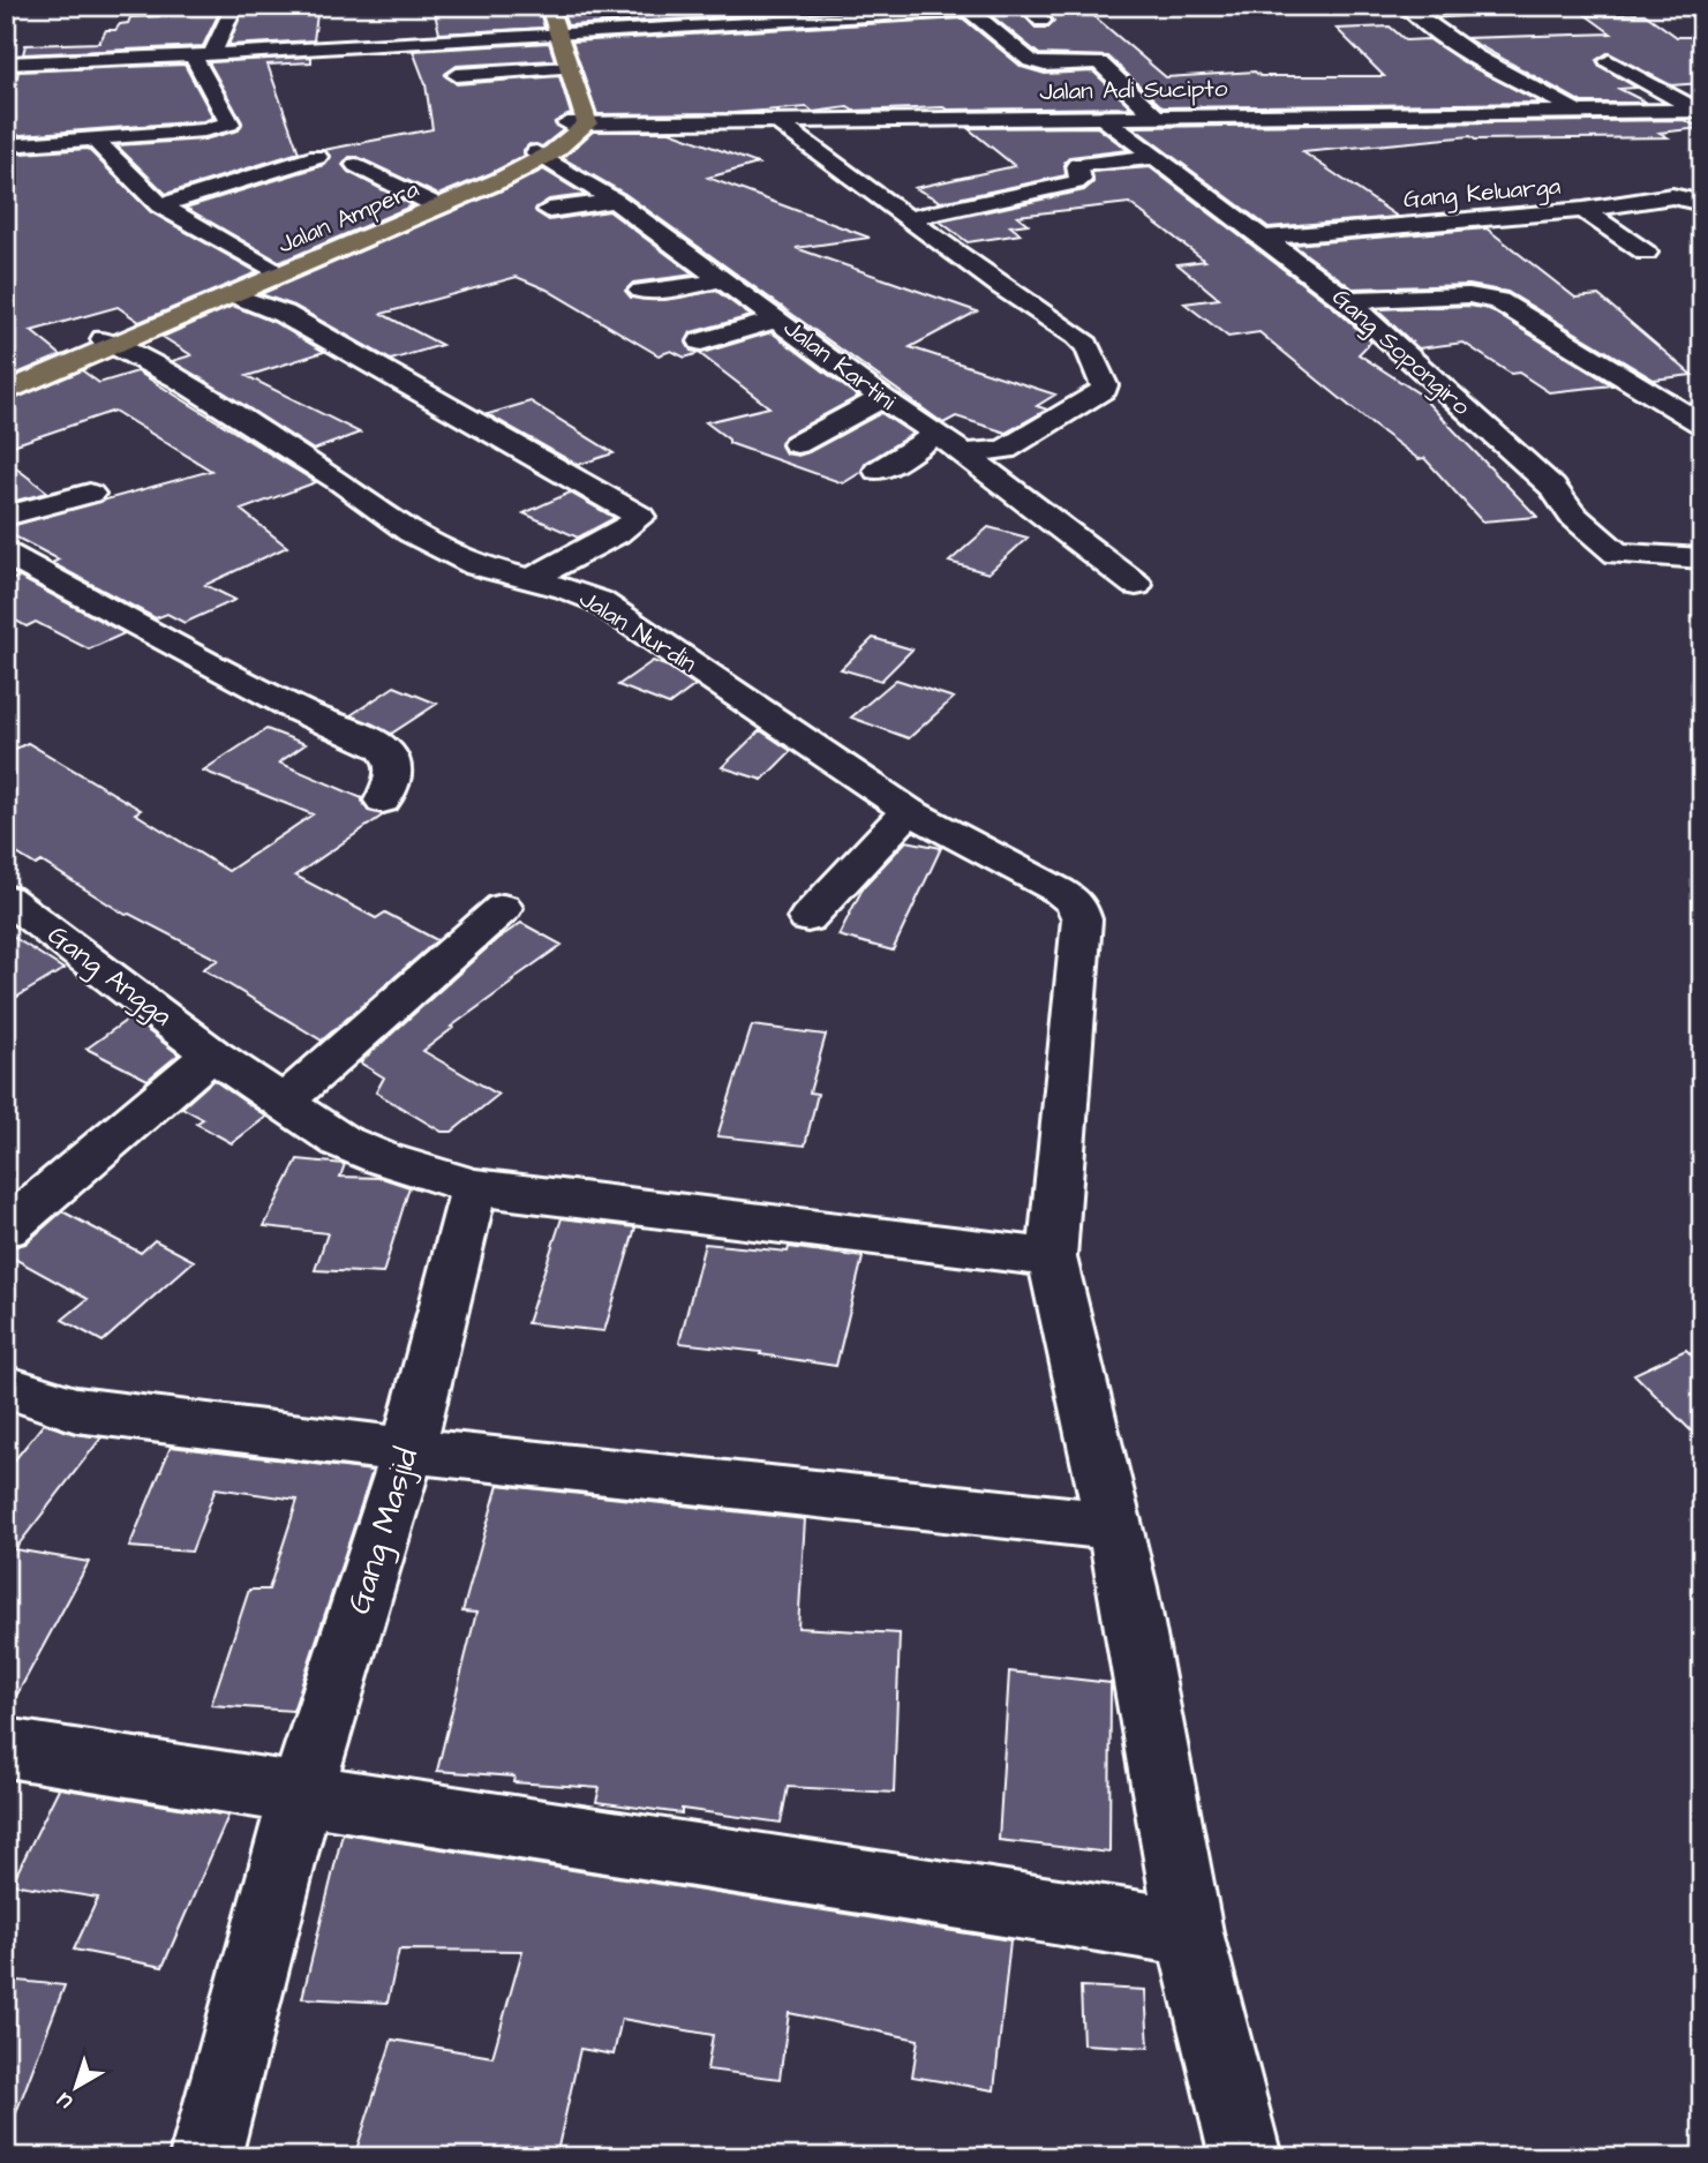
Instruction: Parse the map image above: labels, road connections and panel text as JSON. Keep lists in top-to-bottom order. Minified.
{"streets":{"main road":["Jalan Ampera"],"street":["Jalan Adi Sucipto","Gang Keluarga","Gang Sopongiro","Jalan Kartini","Jalan Nurdin","Gang Angga","Gang Masjid"]},"crossings":[["Jalan Adi Sucipto","Jalan Ampera"],["Jalan Adi Sucipto","Gang Sopongiro"],["Gang Keluarga","Gang Sopongiro"],["Jalan Ampera","Jalan Kartini"],["Jalan Ampera","Jalan Nurdin"]],"north":"bottom left"}
